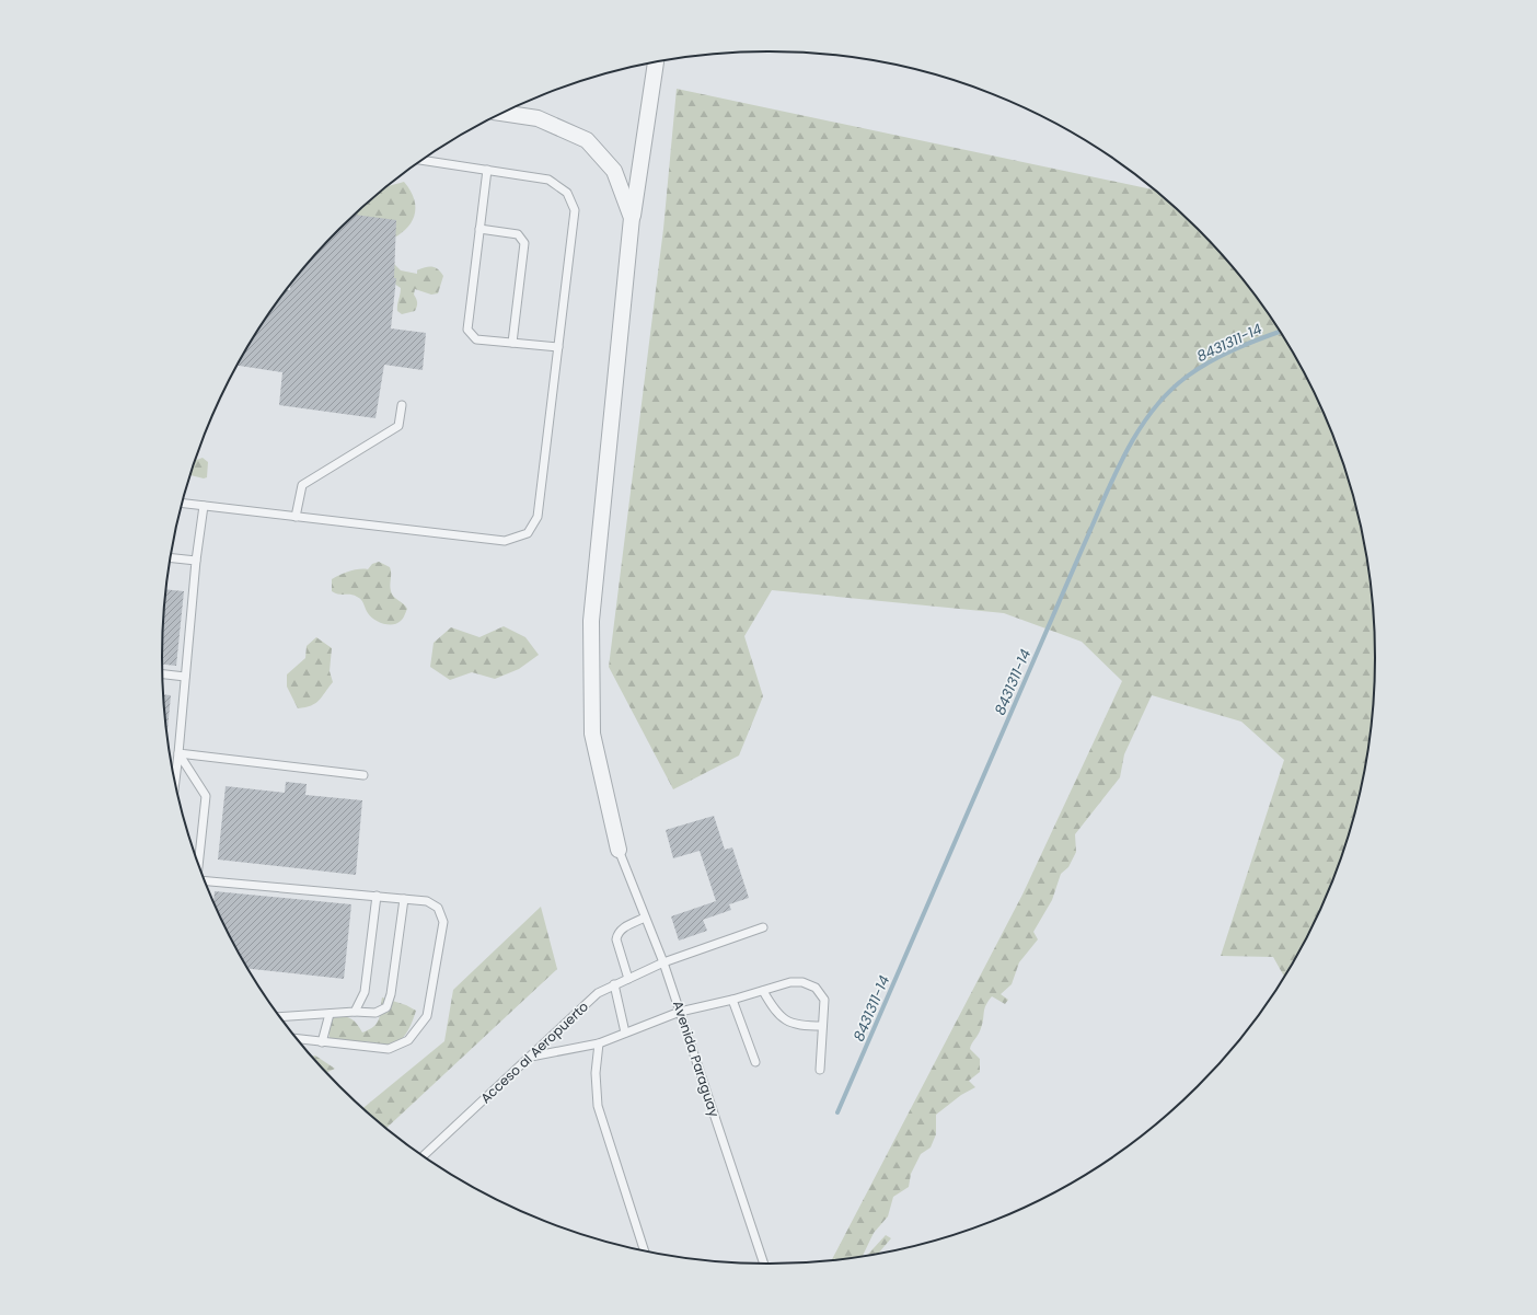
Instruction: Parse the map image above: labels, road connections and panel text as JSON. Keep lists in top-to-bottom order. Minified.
{"streets":{"lane":["Acceso al Aeropuerto","Avenida Paraguay"]},"crossings":[["Acceso al Aeropuerto","Avenida Paraguay"]],"water":["8431311-14"]}
